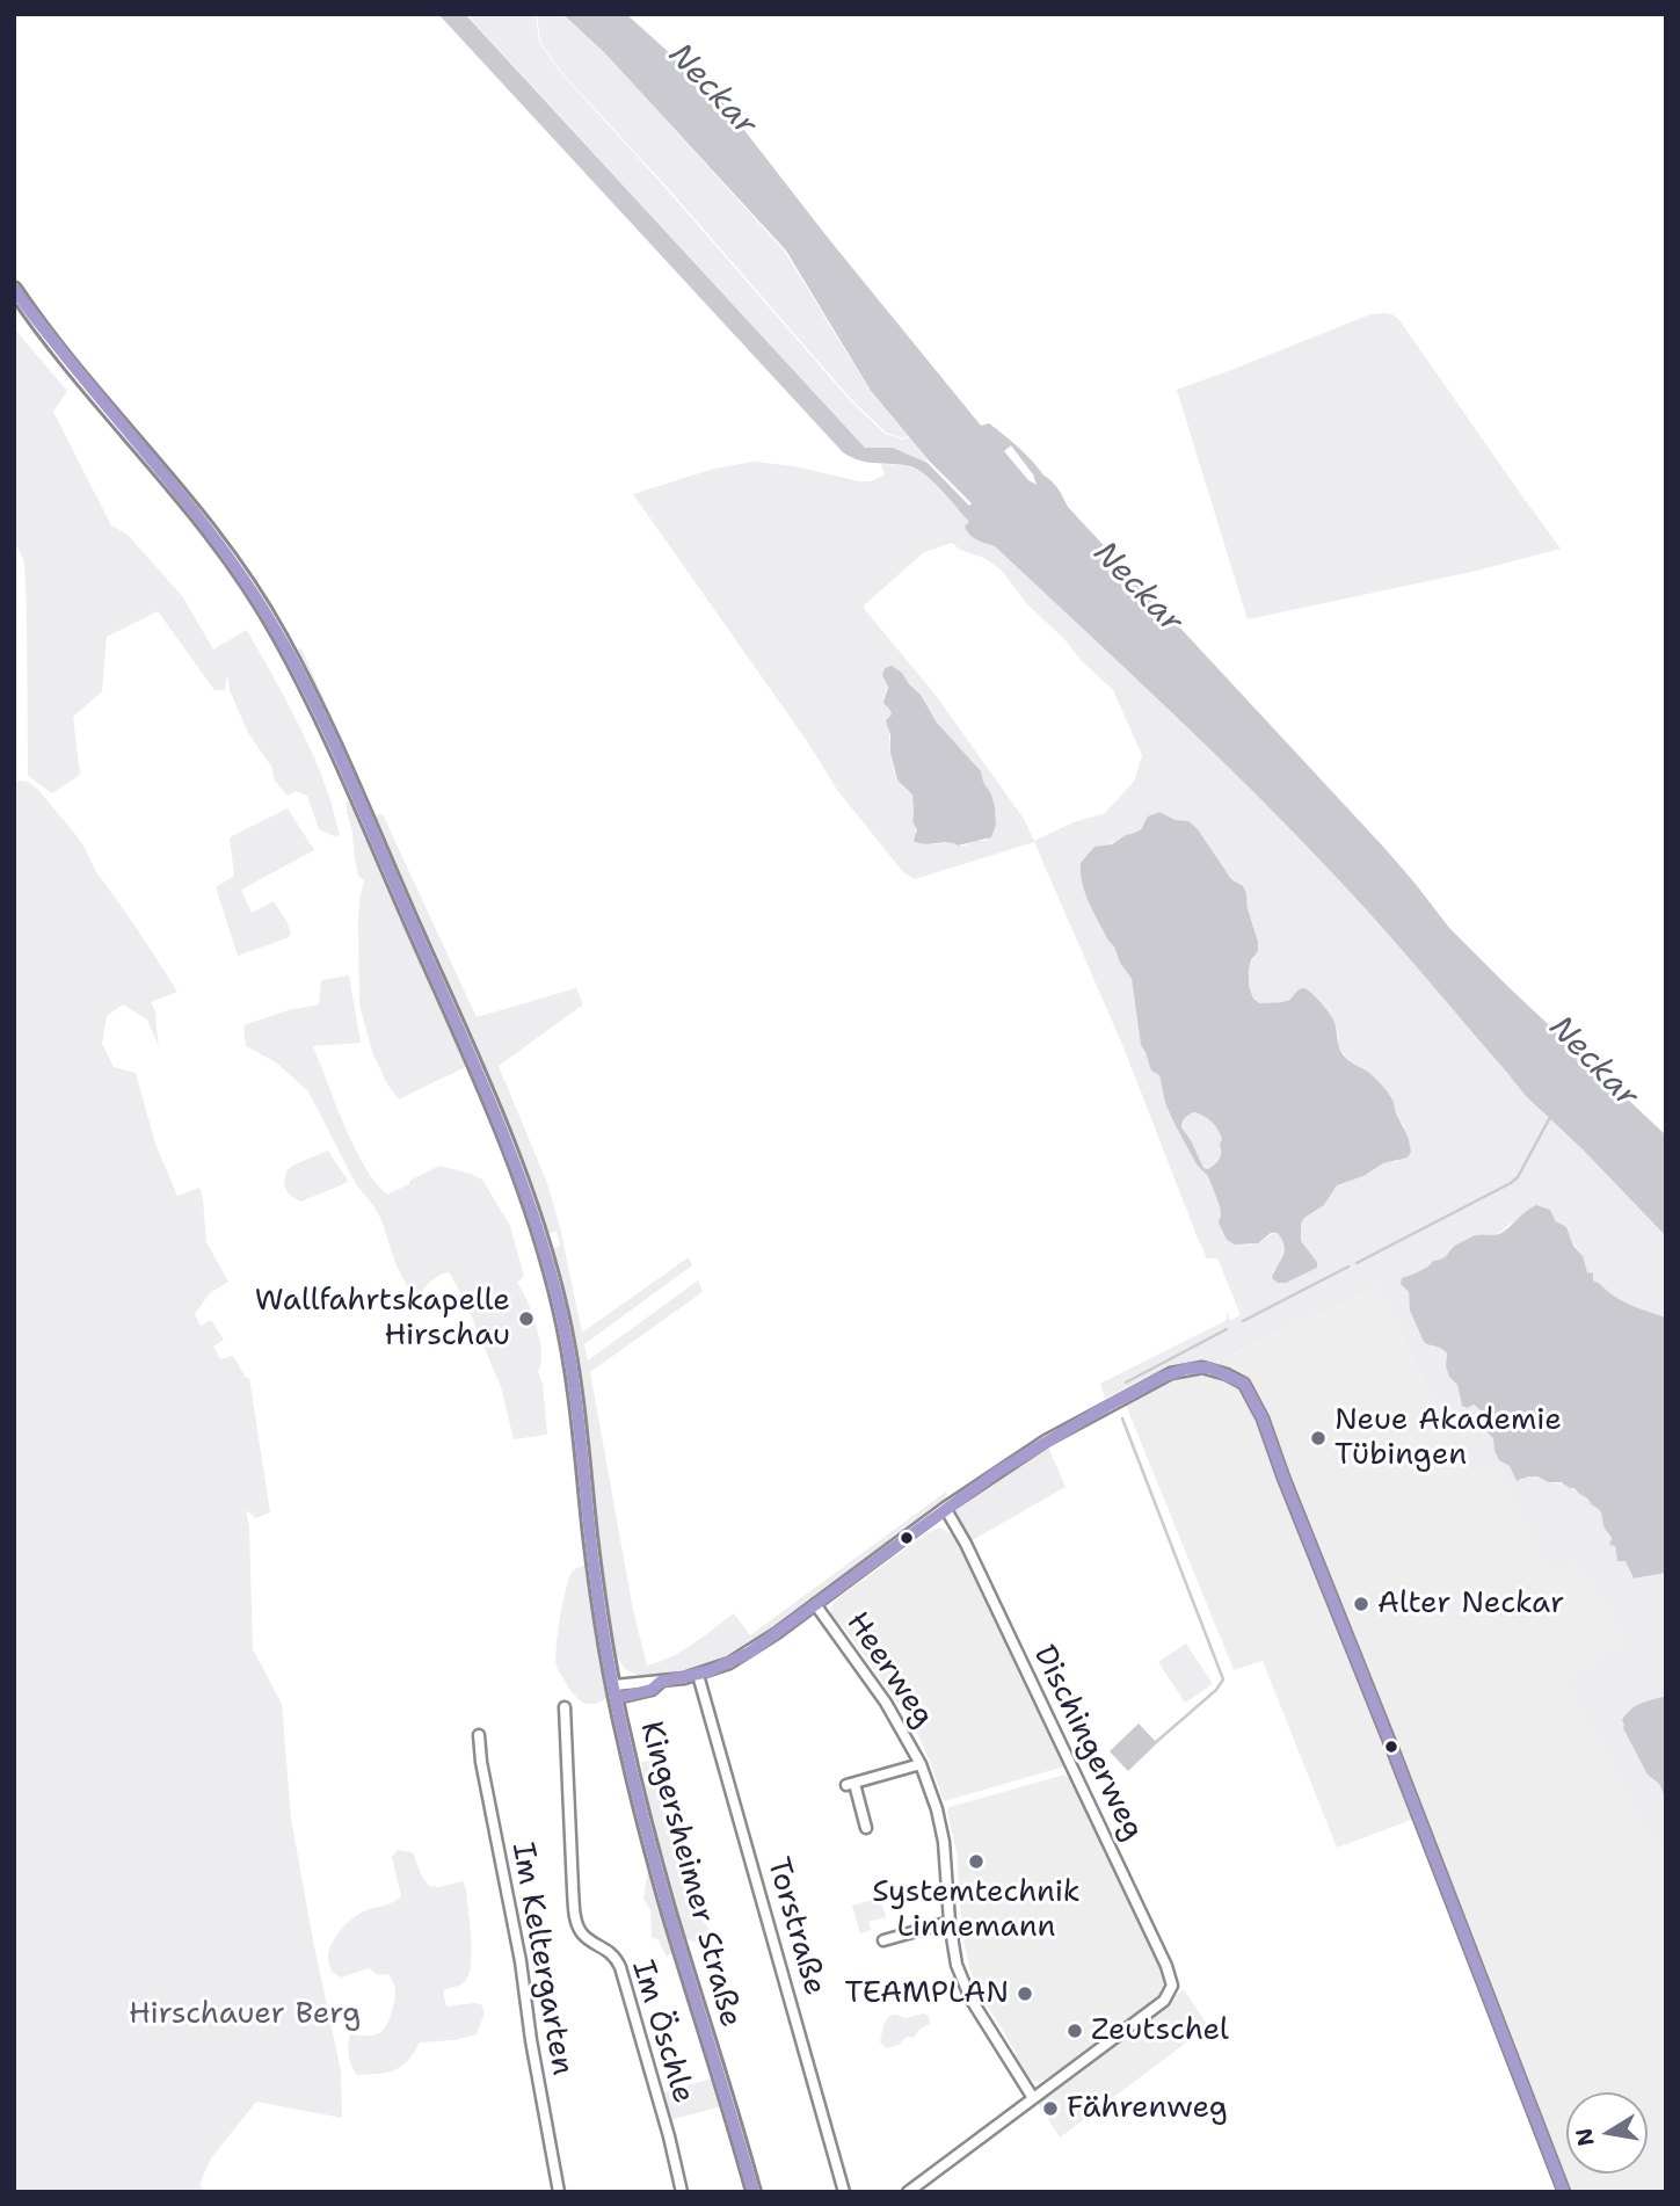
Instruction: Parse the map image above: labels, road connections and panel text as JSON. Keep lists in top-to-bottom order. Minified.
{"streets":{"main road":["Kingersheimer Straße"],"street":["Heerweg","Dischingerweg","Torstraße","Im Keltergarten","Im Öschle"]},"crossings":[["Heerweg","Dischingerweg"]],"water":["Neckar"],"parks":["Hirschauer Berg"],"places":["Wallfahrtskapelle Hirschau","Neue Akademie Tübingen","Alter Neckar","Systemtechnik Linnemann","TEAMPLAN","Zeutschel","Fährenweg"],"north":"left"}
